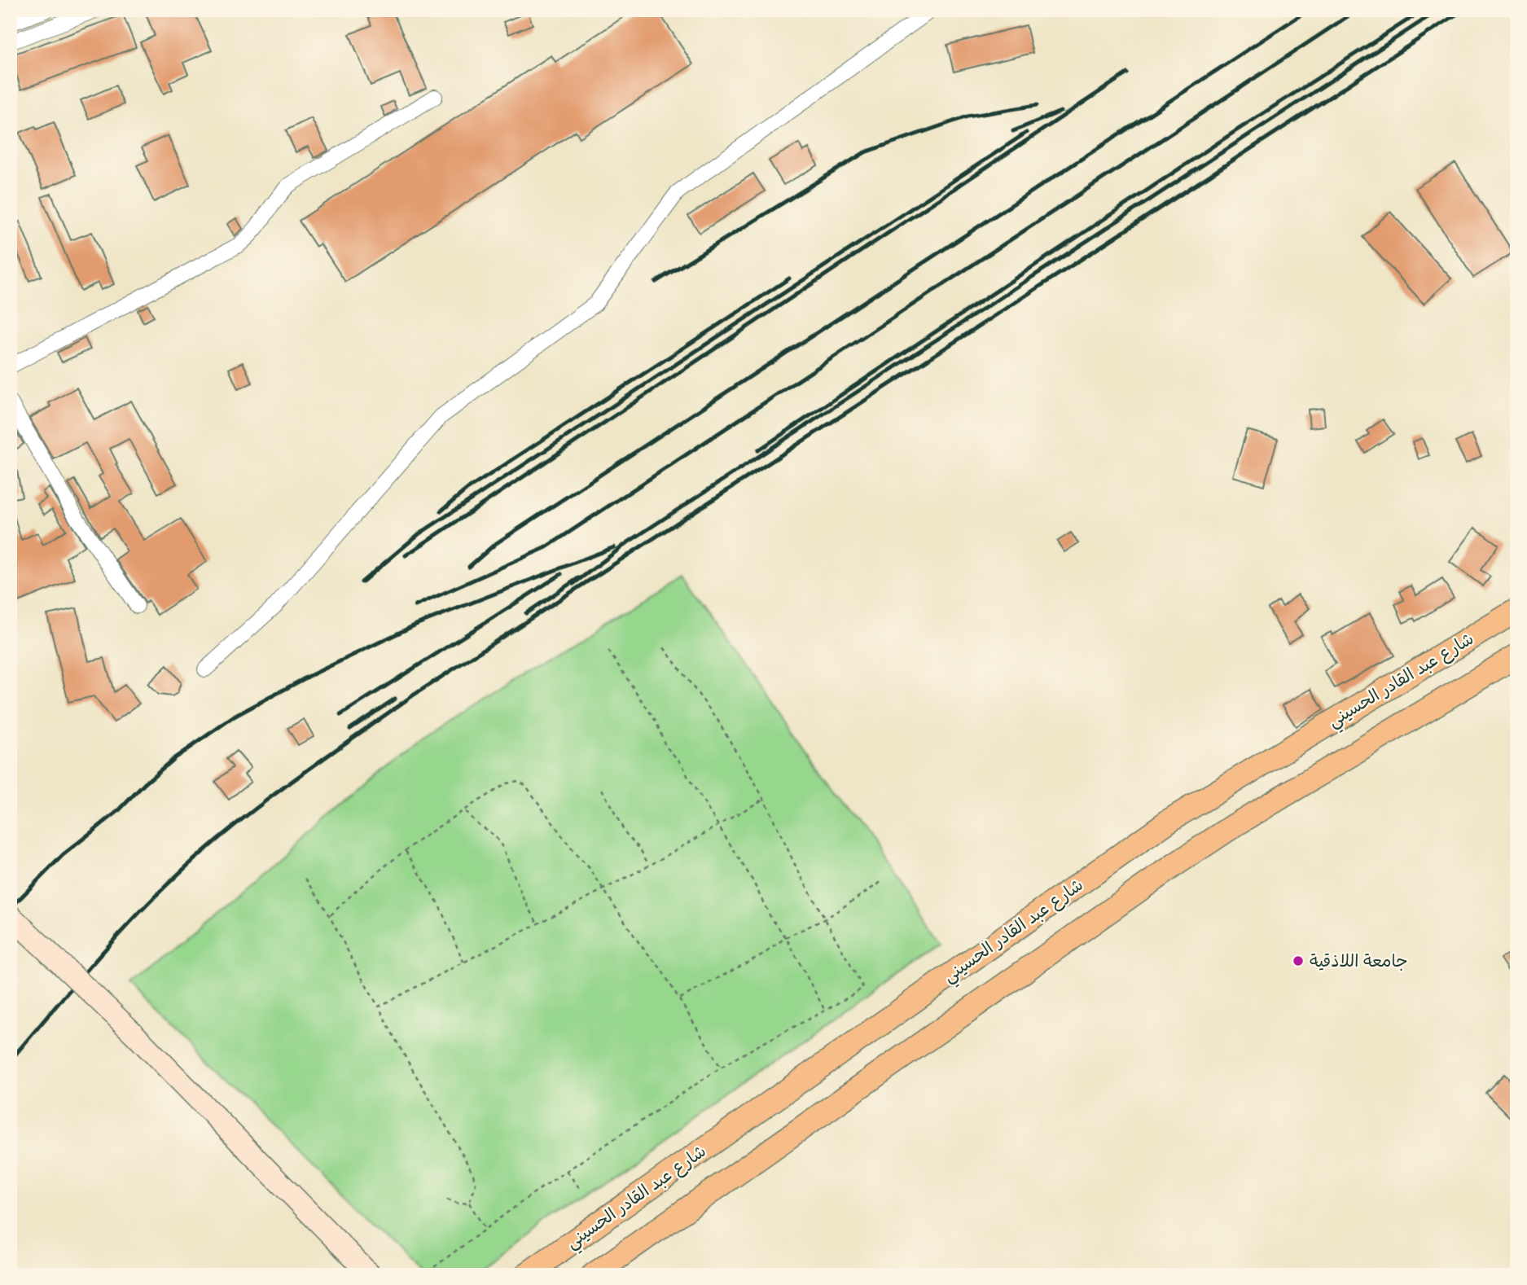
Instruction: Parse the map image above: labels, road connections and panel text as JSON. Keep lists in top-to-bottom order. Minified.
{"streets":{"main road":["شارع عبد القادر الحسيني"]},"places":["جامعة اللاذقية"]}
